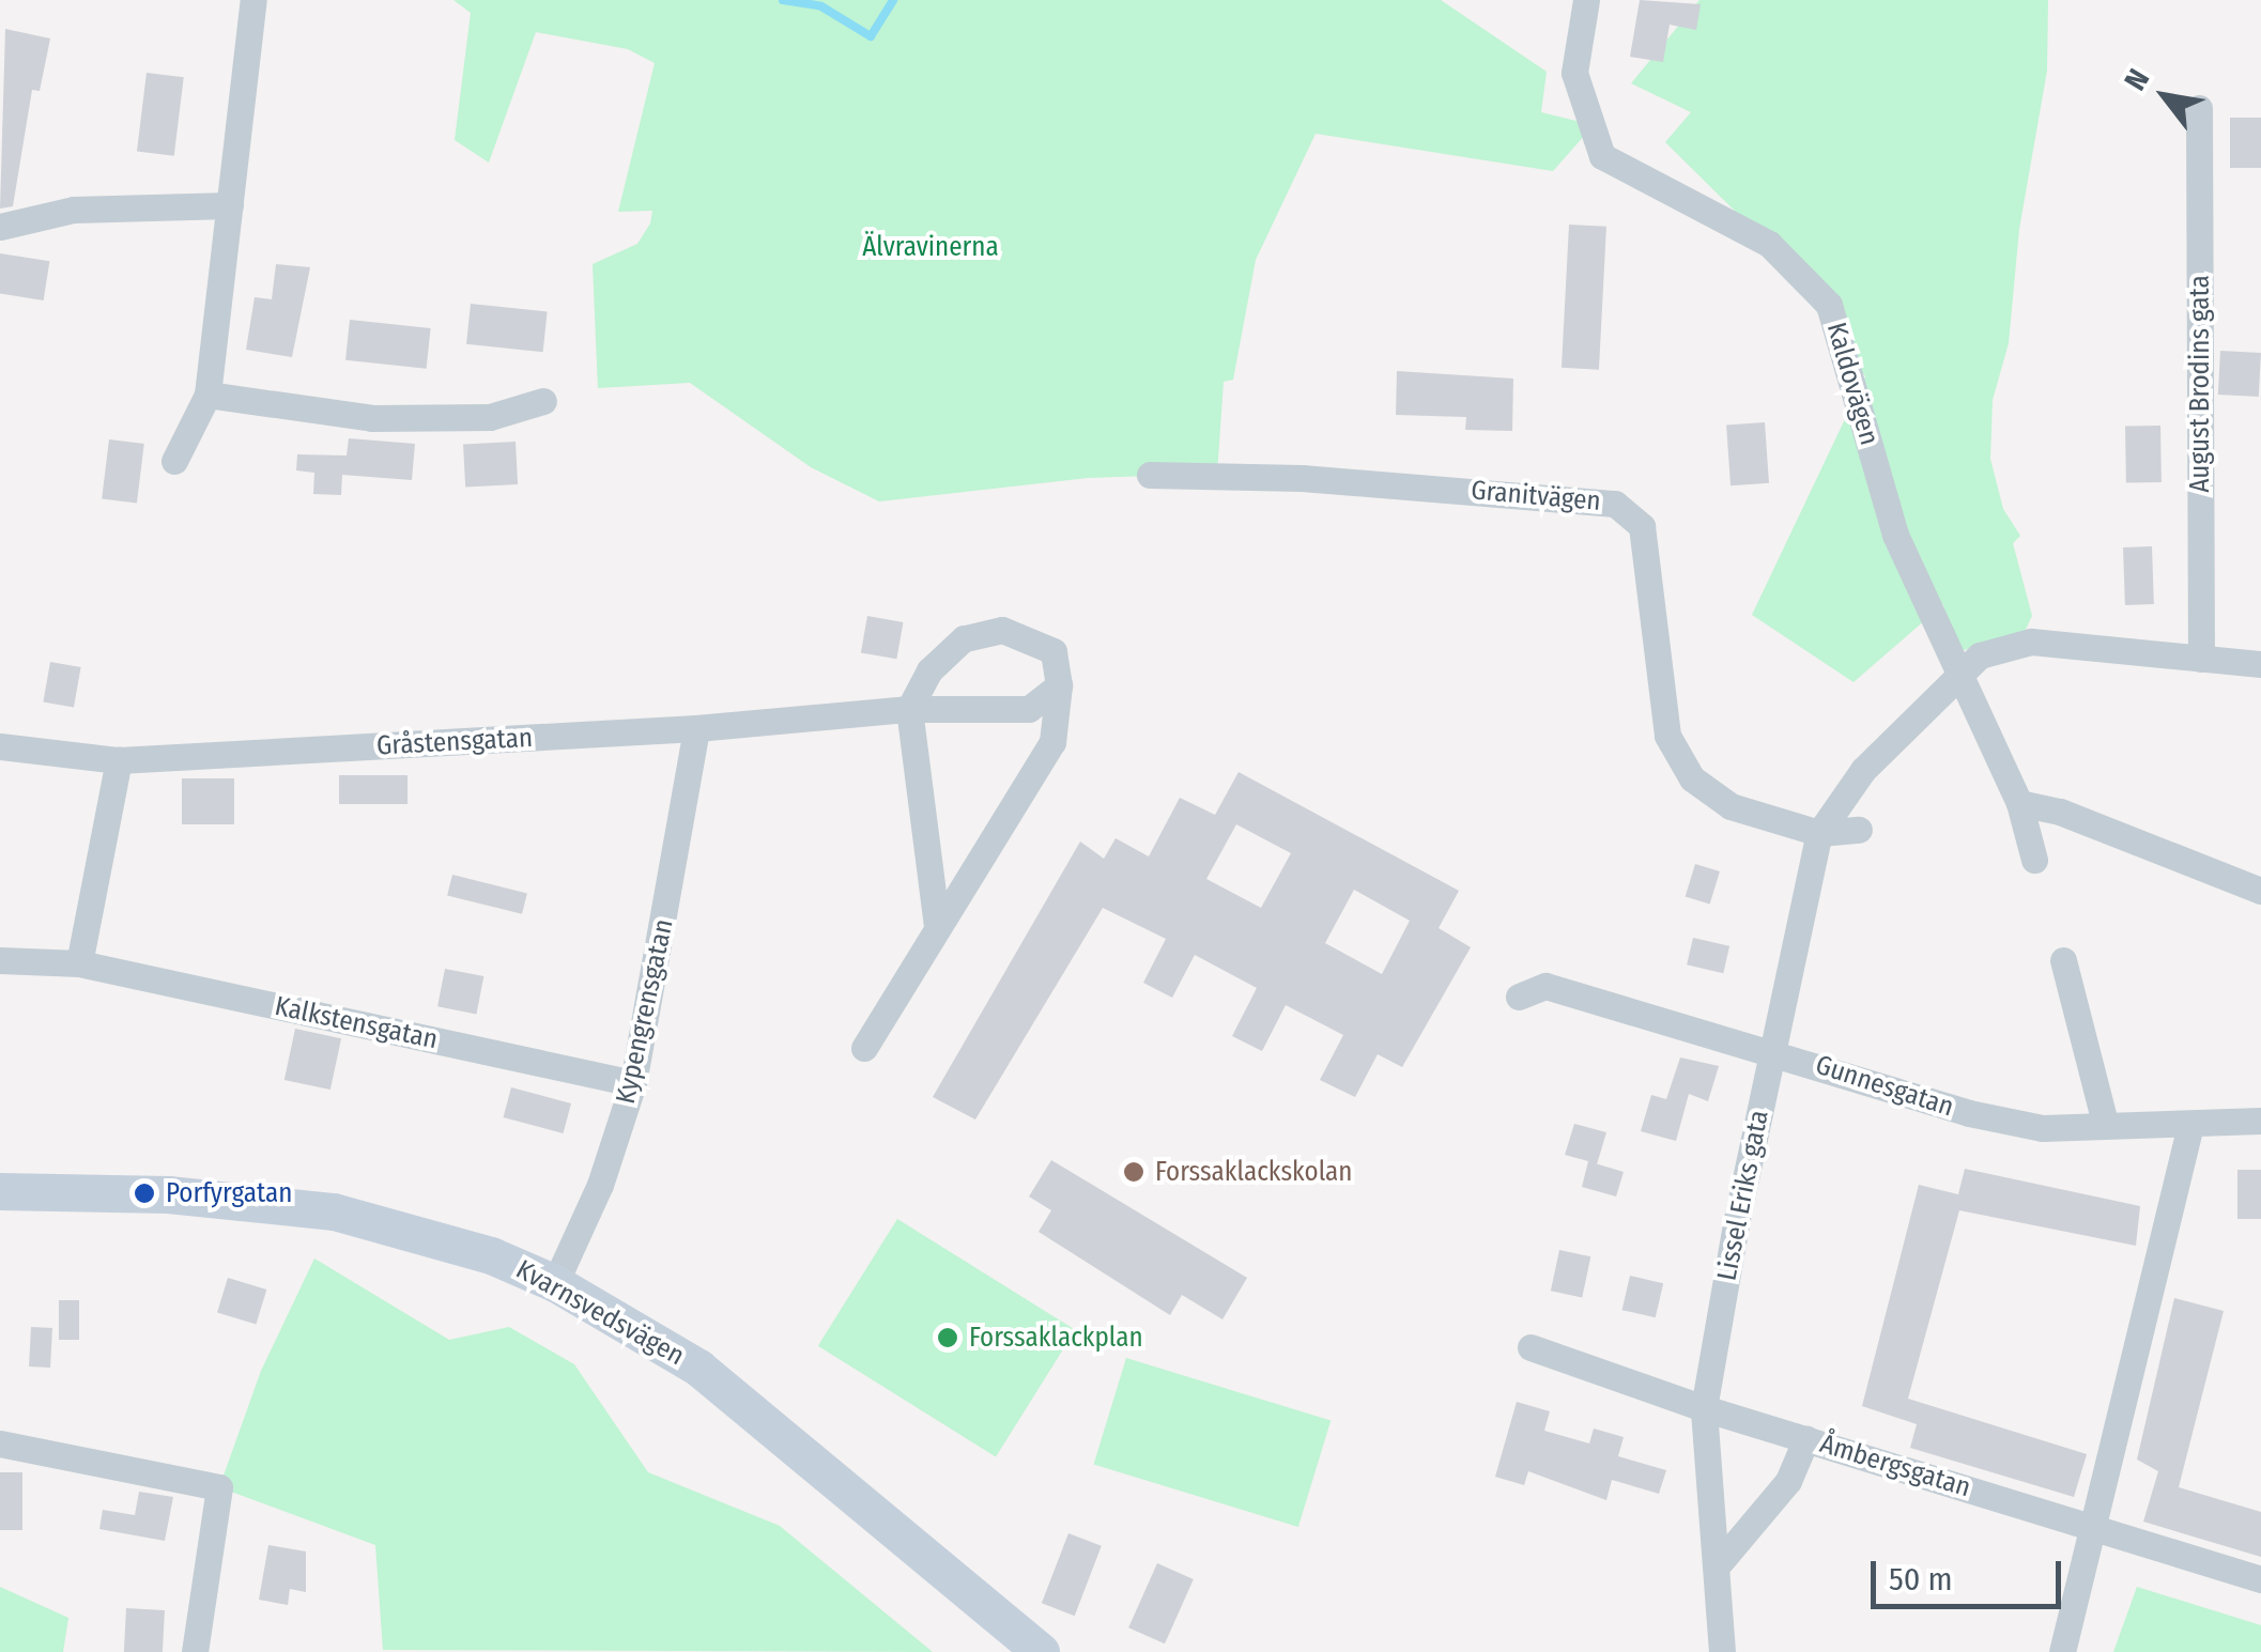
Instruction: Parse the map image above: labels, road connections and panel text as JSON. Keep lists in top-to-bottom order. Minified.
{"streets":{"street":["Kaldovägen","August Brodins gata","Granitvägen","Gråstensgatan","Kypengrensgatan","Kalkstensgatan","Gunnesgatan","Lissel Eriks gata","Kvarnsvedsvägen","Åmbergsgatan"]},"crossings":[["Granitvägen","Lissel Eriks gata"],["Gråstensgatan","Kypengrensgatan"],["Kypengrensgatan","Kalkstensgatan"],["Kypengrensgatan","Kvarnsvedsvägen"],["Gunnesgatan","Lissel Eriks gata"],["Lissel Eriks gata","Åmbergsgatan"]],"parks":["Älvravinerna"],"places":["Forssaklackskolan","Porfyrgatan","Forssaklackplan"],"scale_bar":"50 m","north":"top left"}
